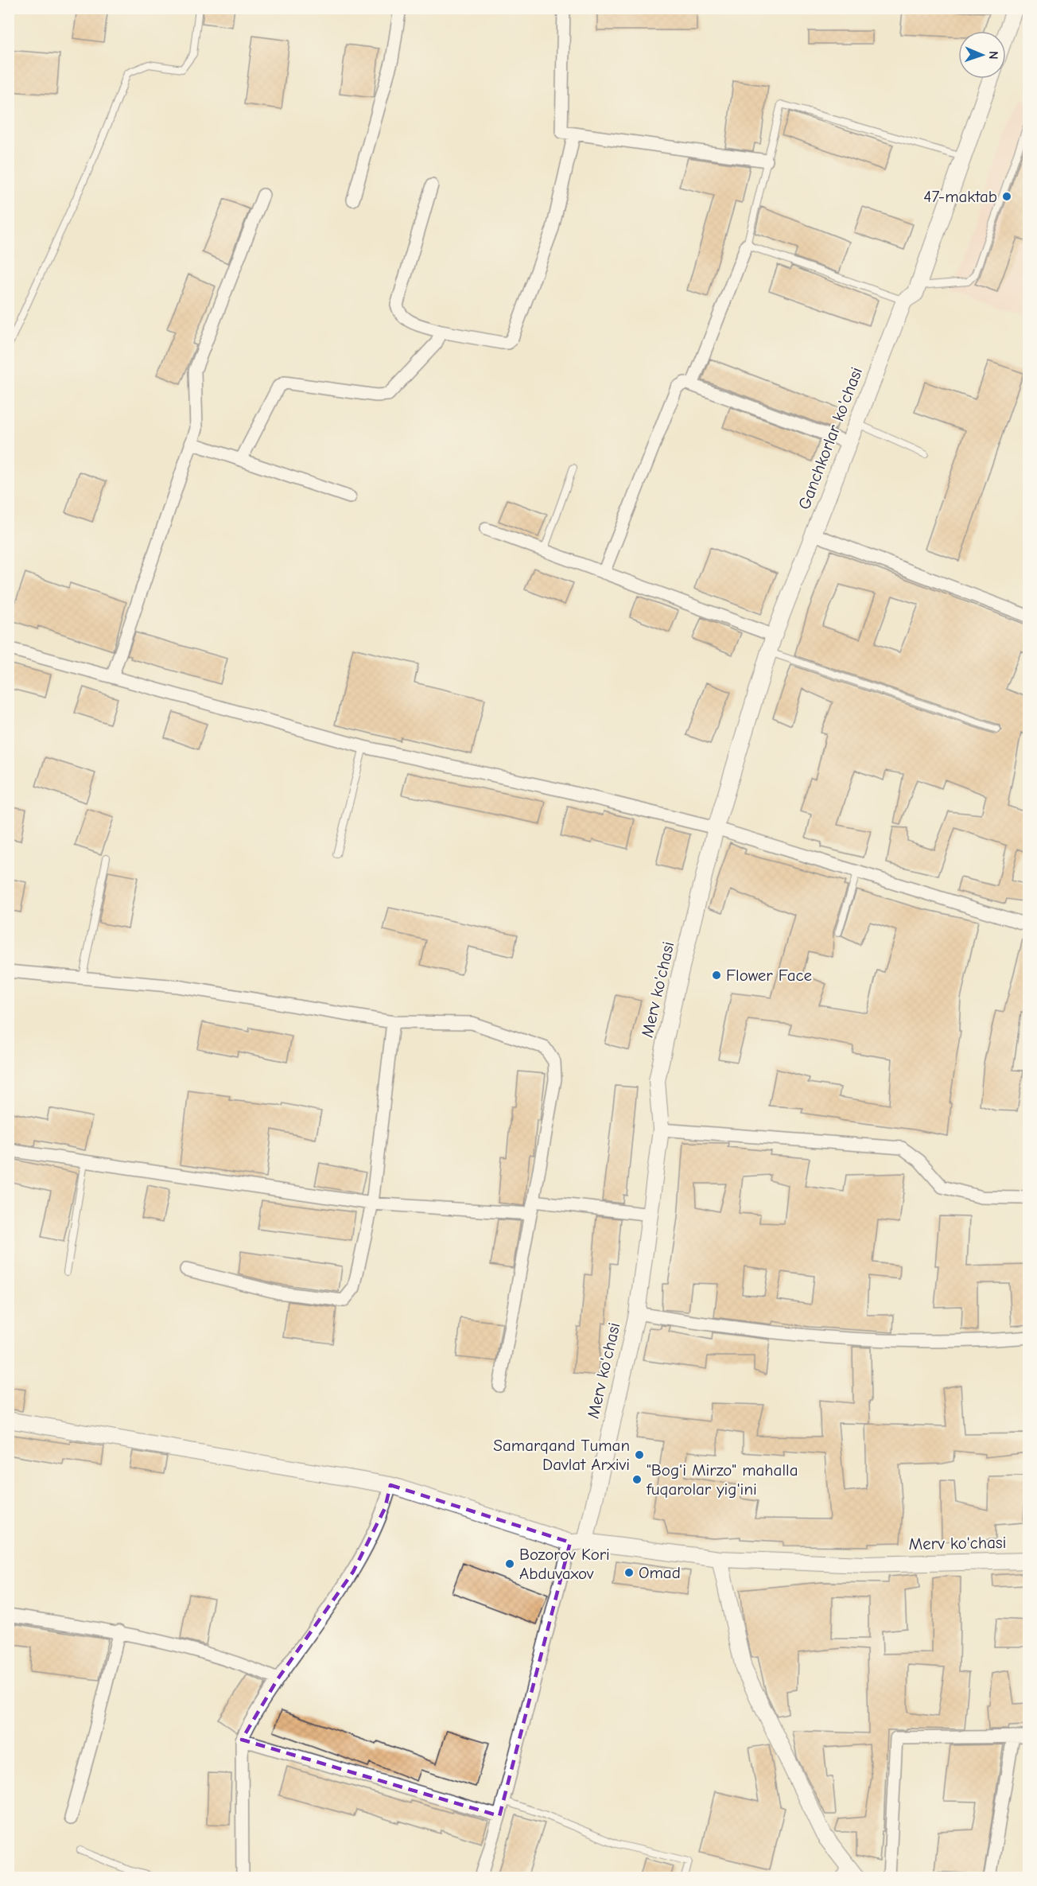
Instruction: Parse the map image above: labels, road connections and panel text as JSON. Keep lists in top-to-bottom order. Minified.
{"streets":{"street":["Ganchkorlar ko'chasi","Merv ko'chasi"]},"crossings":[["Ganchkorlar ko'chasi","Merv ko'chasi"]],"places":["47-maktab","Flower Face","Samarqand Tuman Davlat Arxivi","\"Bog'i Mirzo\" mahalla fuqarolar yig'ini","Bozorov Kori Abduvaxov","Omad"],"north":"right"}
